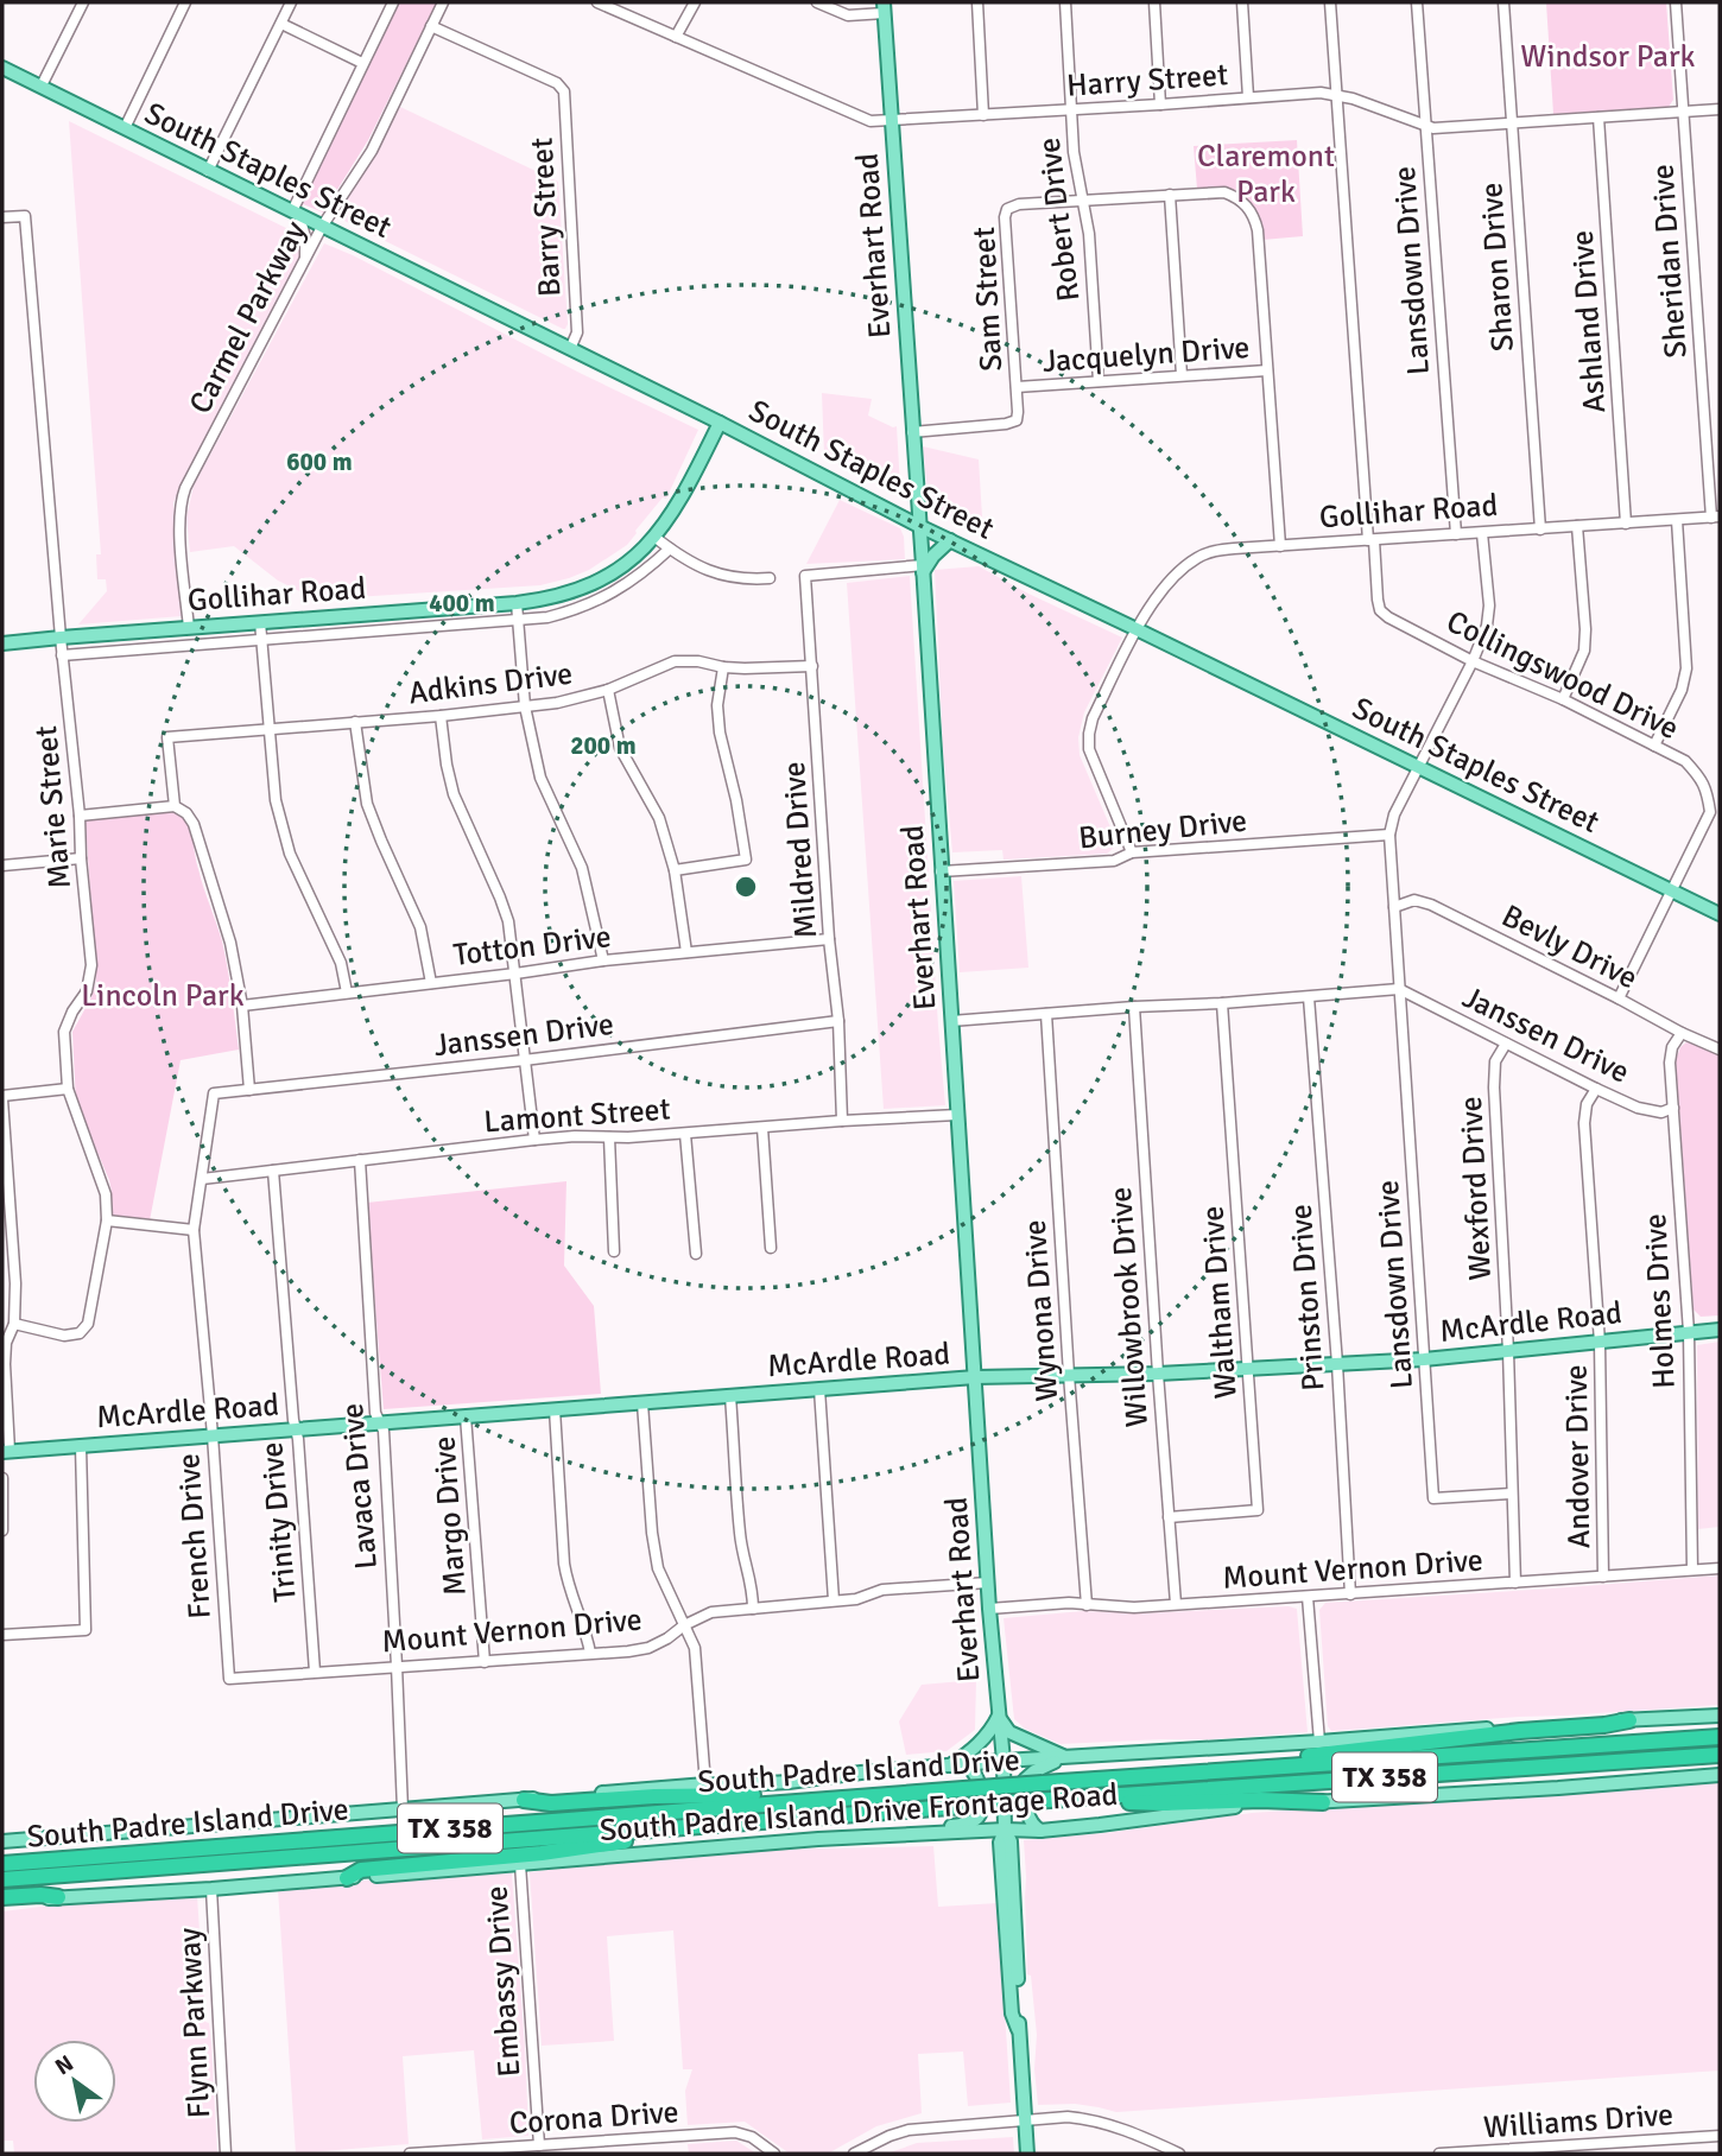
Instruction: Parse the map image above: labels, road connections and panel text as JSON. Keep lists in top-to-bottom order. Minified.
{"streets":{"highway":["South Padre Island Drive","TX 358"],"main road":["South Staples Street","Everhart Road","Gollihar Road","McArdle Road","South Padre Island Drive Frontage Road"],"street":["Harry Street","Barry Street","Robert Drive","Sheridan Drive","Sharon Drive","Lansdown Drive","Sam Street","Carmel Parkway","Ashland Drive","Jacquelyn Drive","Collingswood Drive","Adkins Drive","Marie Street","Burney Drive","Mildred Drive","Totton Drive","Bevly Drive","Janssen Drive","Lamont Street","Wexford Drive","Prinston Drive","Holmes Drive","Waltham Drive","Willowbrook Drive","Wynona Drive","Andover Drive","Lavaca Drive","Margo Drive","Trinity Drive","French Drive","Mount Vernon Drive","Embassy Drive","Flynn Parkway","Corona Drive","Williams Drive"]},"crossings":[["Harry Street","Robert Drive"],["Harry Street","Everhart Road"],["Harry Street","Sheridan Drive"],["Harry Street","Sharon Drive"],["Harry Street","Lansdown Drive"],["Harry Street","Ashland Drive"],["Harry Street","Collingswood Drive"],["South Staples Street","Barry Street"],["South Staples Street","Everhart Road"],["South Staples Street","Lansdown Drive"],["South Staples Street","Carmel Parkway"],["South Staples Street","Gollihar Road"],["South Staples Street","Collingswood Drive"],["Barry Street","Carmel Parkway"],["Robert Drive","Sam Street"],["Robert Drive","Jacquelyn Drive"],["Everhart Road","Jacquelyn Drive"],["Everhart Road","Burney Drive"],["Everhart Road","Mildred Drive"],["Everhart Road","Lamont Street"],["Everhart Road","McArdle Road"],["Everhart Road","Mount Vernon Drive"],["Everhart Road","South Padre Island Drive Frontage Road"],["Sheridan Drive","Gollihar Road"],["Sharon Drive","Gollihar Road"],["Lansdown Drive","Gollihar Road"],["Lansdown Drive","Collingswood Drive"],["Lansdown Drive","Burney Drive"],["Lansdown Drive","Bevly Drive"],["Lansdown Drive","Janssen Drive"],["Lansdown Drive","Wexford Drive"],["Lansdown Drive","McArdle Road"],["Sam Street","Jacquelyn Drive"],["Carmel Parkway","Gollihar Road"],["Ashland Drive","Gollihar Road"],["Gollihar Road","Collingswood Drive"],["Gollihar Road","Marie Street"],["Gollihar Road","Burney Drive"],["Collingswood Drive","Bevly Drive"],["Adkins Drive","Mildred Drive"],["Mildred Drive","Totton Drive"],["Mildred Drive","Janssen Drive"],["Mildred Drive","Lamont Street"],["Bevly Drive","Holmes Drive"],["Janssen Drive","Wexford Drive"],["Janssen Drive","Holmes Drive"],["Janssen Drive","Andover Drive"],["Janssen Drive","French Drive"],["Lamont Street","Lavaca Drive"],["Lamont Street","Trinity Drive"],["Lamont Street","French Drive"],["Wexford Drive","McArdle Road"],["Wexford Drive","Mount Vernon Drive"],["Prinston Drive","McArdle Road"],["Prinston Drive","Mount Vernon Drive"],["Holmes Drive","McArdle Road"],["Holmes Drive","Mount Vernon Drive"],["Waltham Drive","Willowbrook Drive"],["Waltham Drive","McArdle Road"],["Willowbrook Drive","McArdle Road"],["Willowbrook Drive","Mount Vernon Drive"],["Wynona Drive","McArdle Road"],["Wynona Drive","Mount Vernon Drive"],["McArdle Road","Andover Drive"],["McArdle Road","Lavaca Drive"],["McArdle Road","Margo Drive"],["McArdle Road","Trinity Drive"],["McArdle Road","French Drive"],["Andover Drive","Mount Vernon Drive"],["Lavaca Drive","Mount Vernon Drive"],["Lavaca Drive","South Padre Island Drive Frontage Road"],["Margo Drive","Mount Vernon Drive"],["Trinity Drive","Mount Vernon Drive"],["French Drive","Mount Vernon Drive"],["South Padre Island Drive Frontage Road","Embassy Drive"],["South Padre Island Drive Frontage Road","Flynn Parkway"],["Embassy Drive","Corona Drive"]],"parks":["Windsor Park","Claremont Park","Lincoln Park"],"north":"top left","rings":["600 m","400 m","200 m"]}
